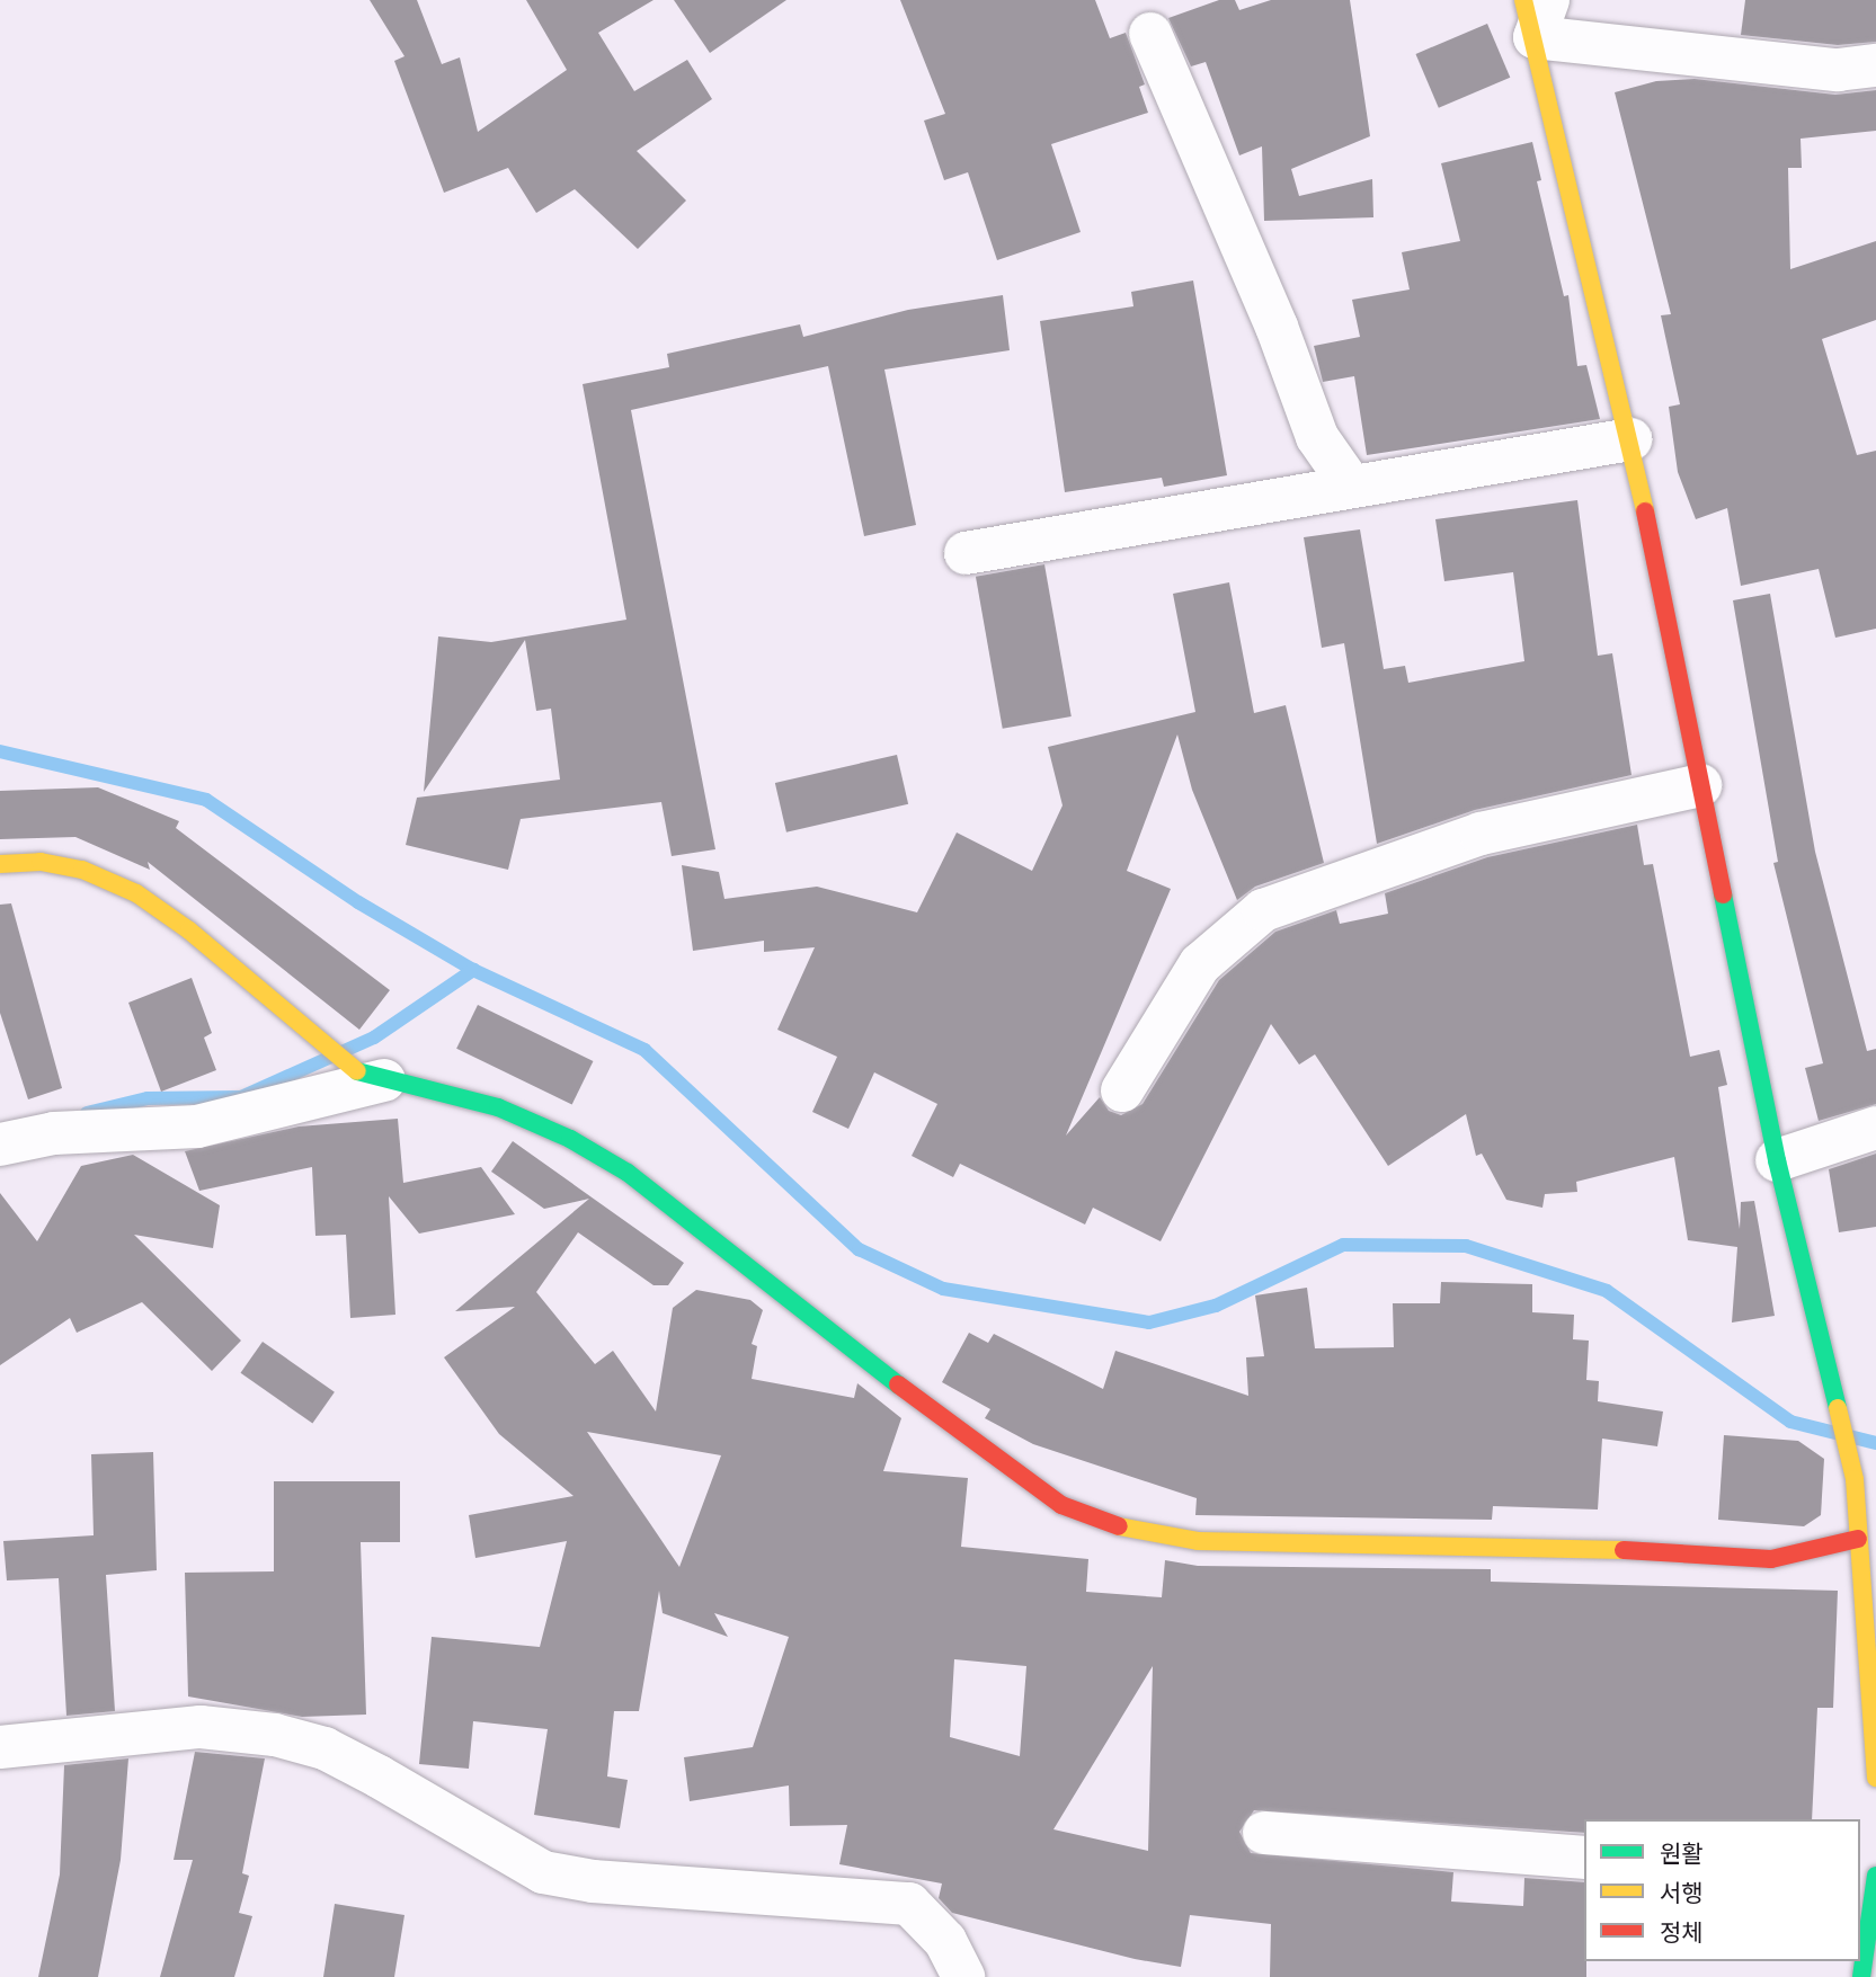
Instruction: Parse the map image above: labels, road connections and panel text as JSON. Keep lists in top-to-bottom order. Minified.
{"legend":["원활","서행","정체"]}
